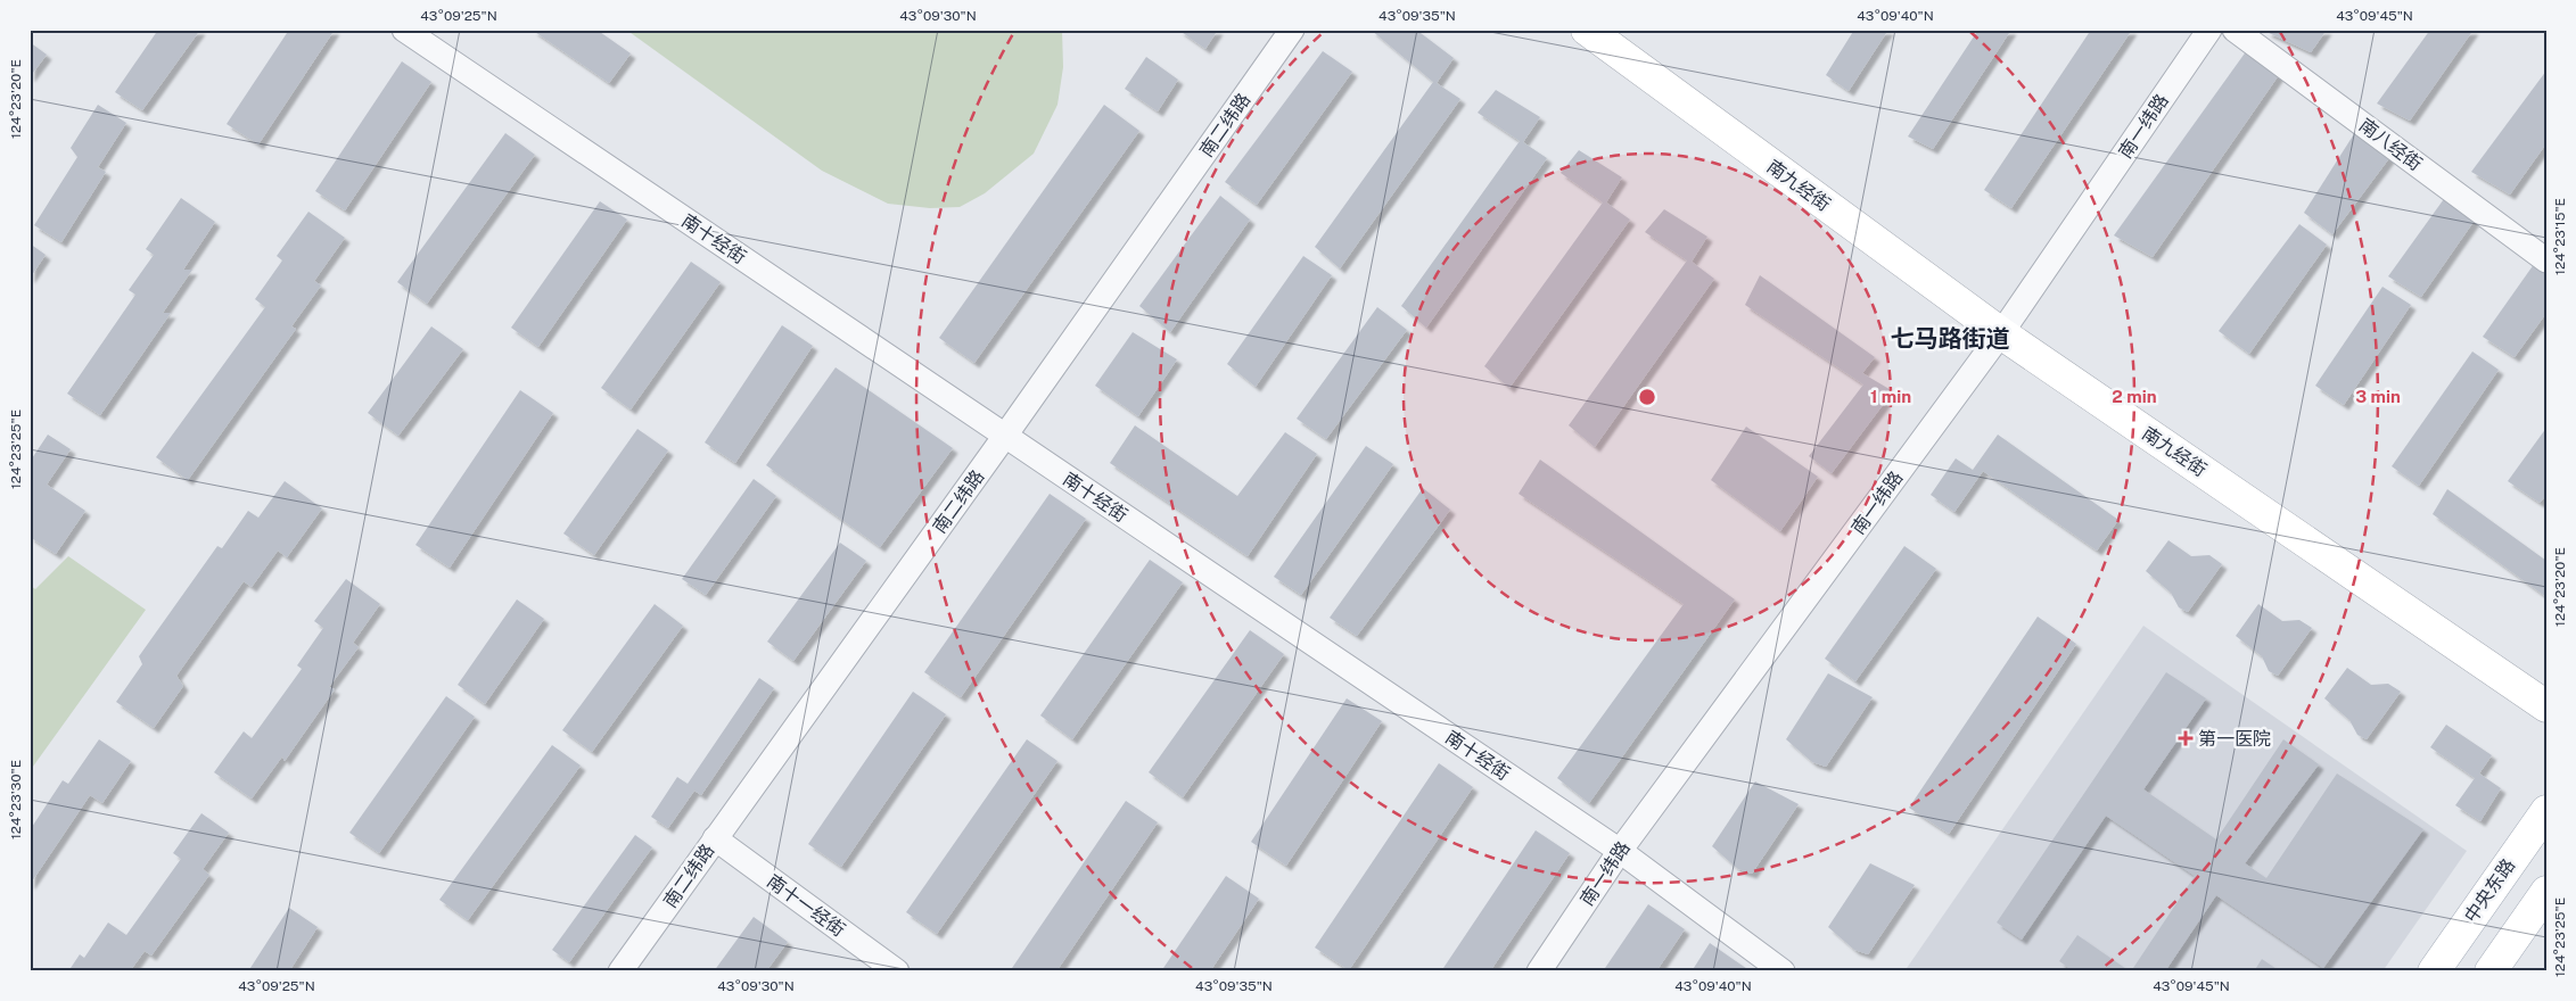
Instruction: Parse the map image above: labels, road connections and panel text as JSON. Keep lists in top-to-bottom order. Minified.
{"streets":{"main road":["南九经街","中央东路"],"street":["南二纬路","南一纬路","南八经街","南十经街","南十一经街"]},"crossings":[["南二纬路","南十经街"],["南二纬路","南十一经街"],["南一纬路","南九经街"],["南一纬路","南十经街"]],"districts":["七马路街道"],"places":{"health":["第一医院"]},"coordinates":["43°09'25\"N","43°09'30\"N","43°09'35\"N","43°09'40\"N","43°09'45\"N","124°23'20\"E","124°23'15\"E","124°23'25\"E","124°23'30\"E"],"rings":["1 min","2 min","3 min"]}
